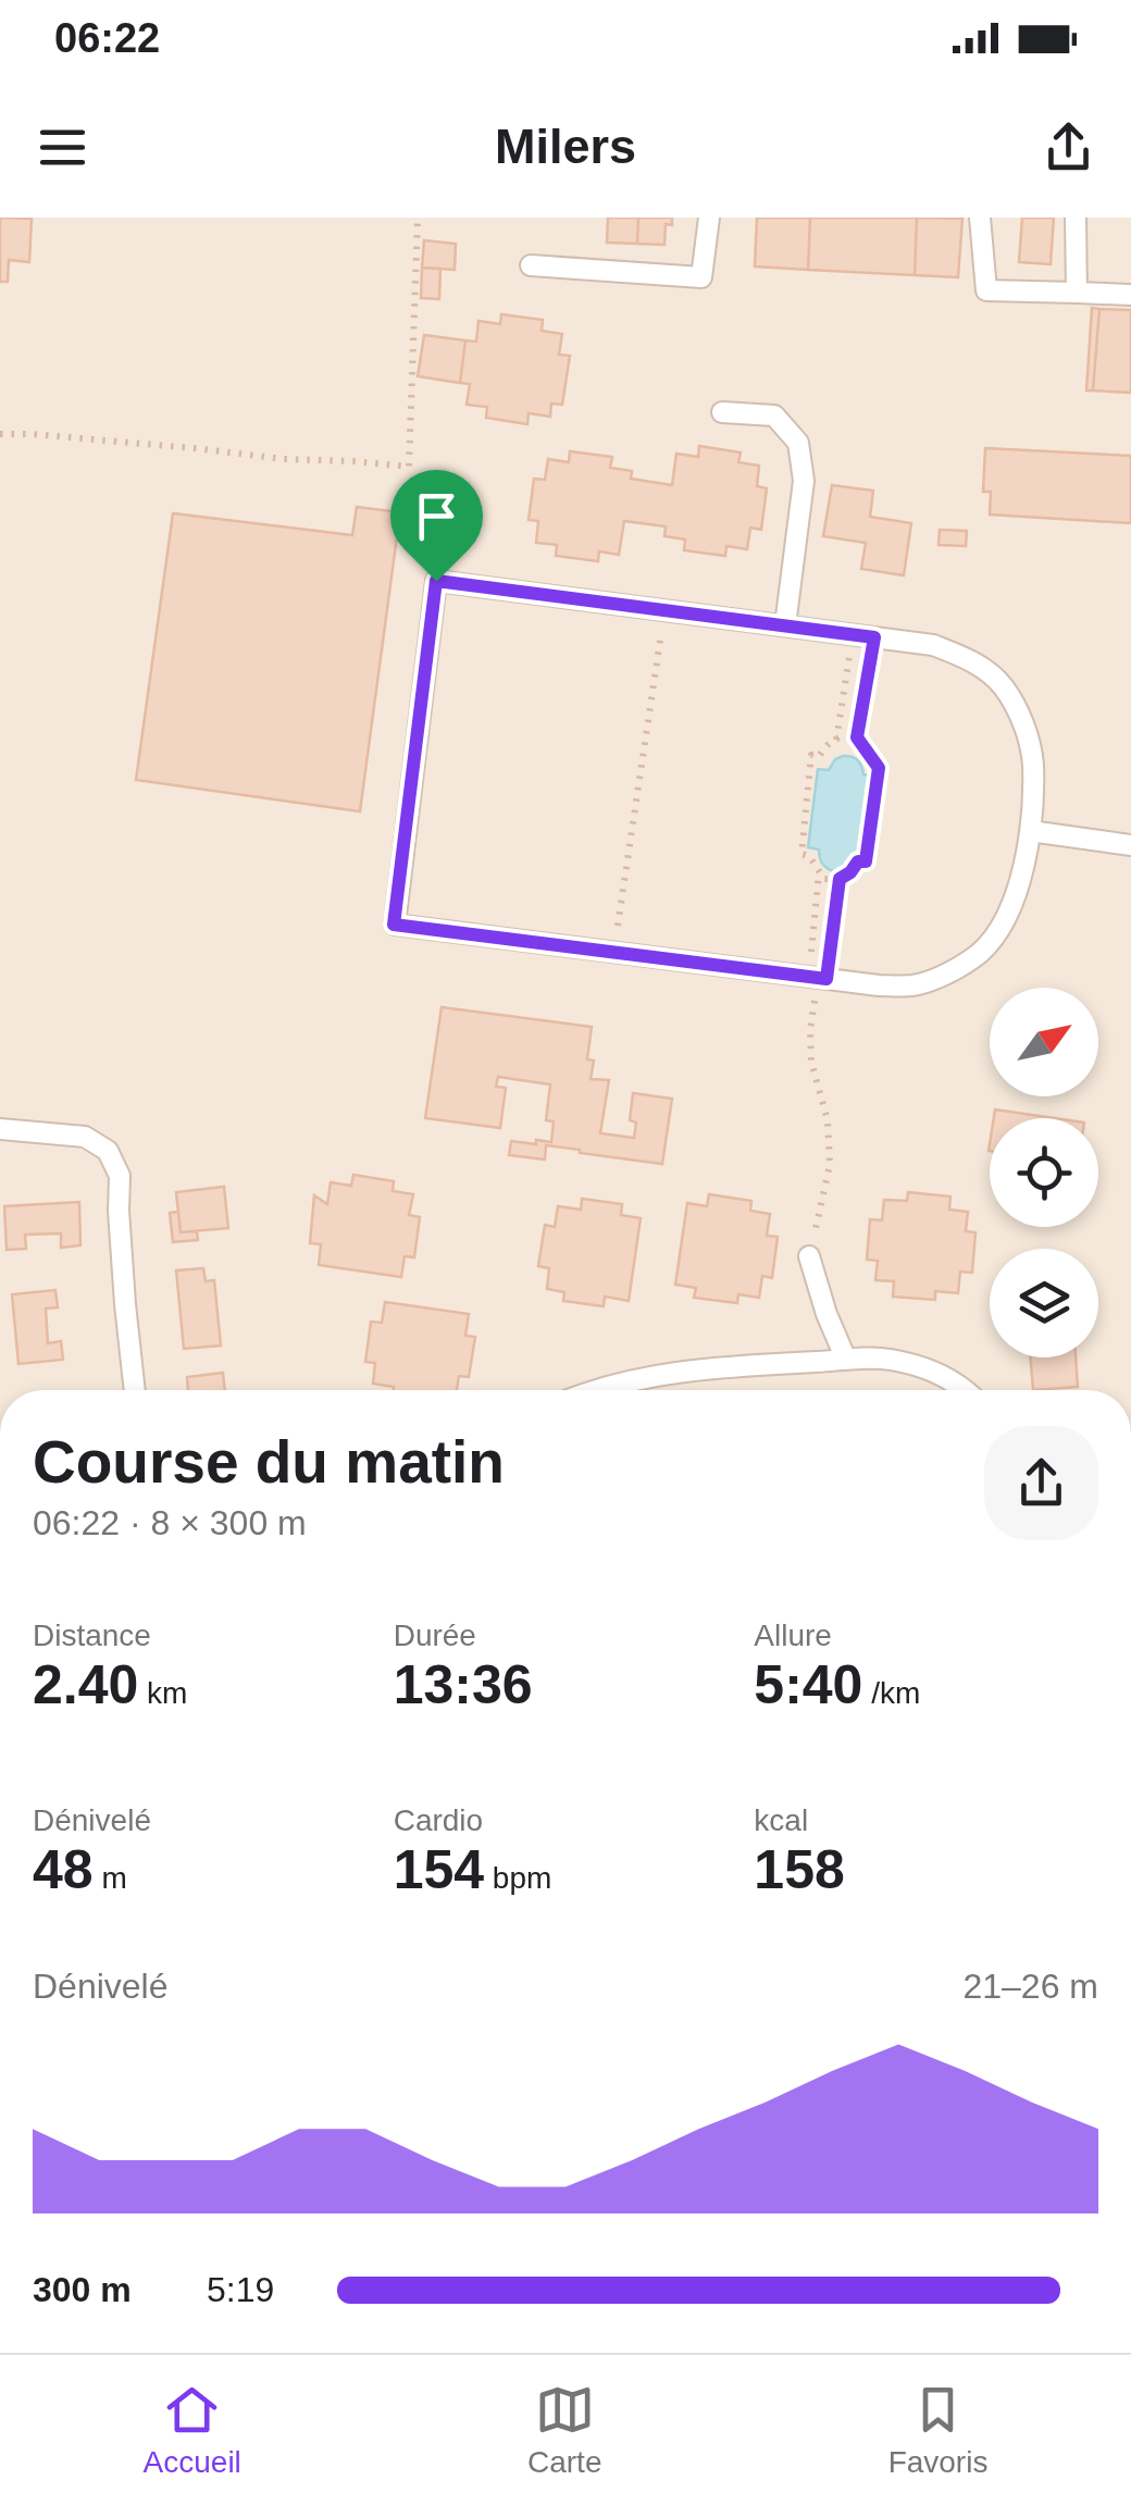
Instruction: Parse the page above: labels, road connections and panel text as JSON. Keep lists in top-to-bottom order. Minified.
{"north":"top right","page":{"status":"06:22","header":"Milers","heading":["Course du matin","06:22 · 8 × 300 m"],"stats":[["Distance","2.40 km"],["Durée","13:36"],["Allure","5:40 /km"],["Dénivelé","48 m"],["Cardio","154 bpm"],["kcal","158"]],"chart":["Dénivelé","21–26 m"],"list":[{"name":"300 m","note":"5:19"}],"tabs":["Accueil","Carte","Favoris"]}}
